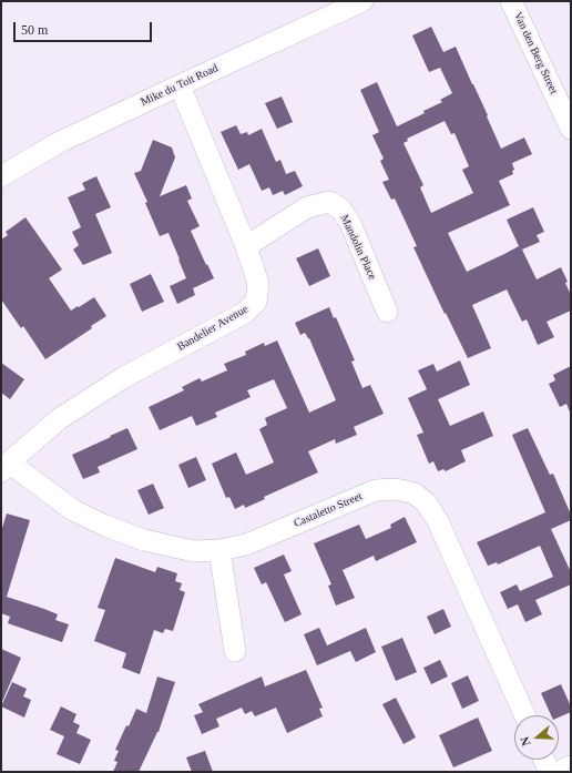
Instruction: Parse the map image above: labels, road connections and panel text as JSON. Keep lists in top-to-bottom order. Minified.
{"streets":{"street":["Van den Berg Street","Mike du Toit Road","Mandolin Place","Bandelier Avenue","Castaletto Street"]},"crossings":[["Mike du Toit Road","Bandelier Avenue"],["Mandolin Place","Bandelier Avenue"],["Bandelier Avenue","Castaletto Street"]],"scale_bar":"50 m","north":"left"}
